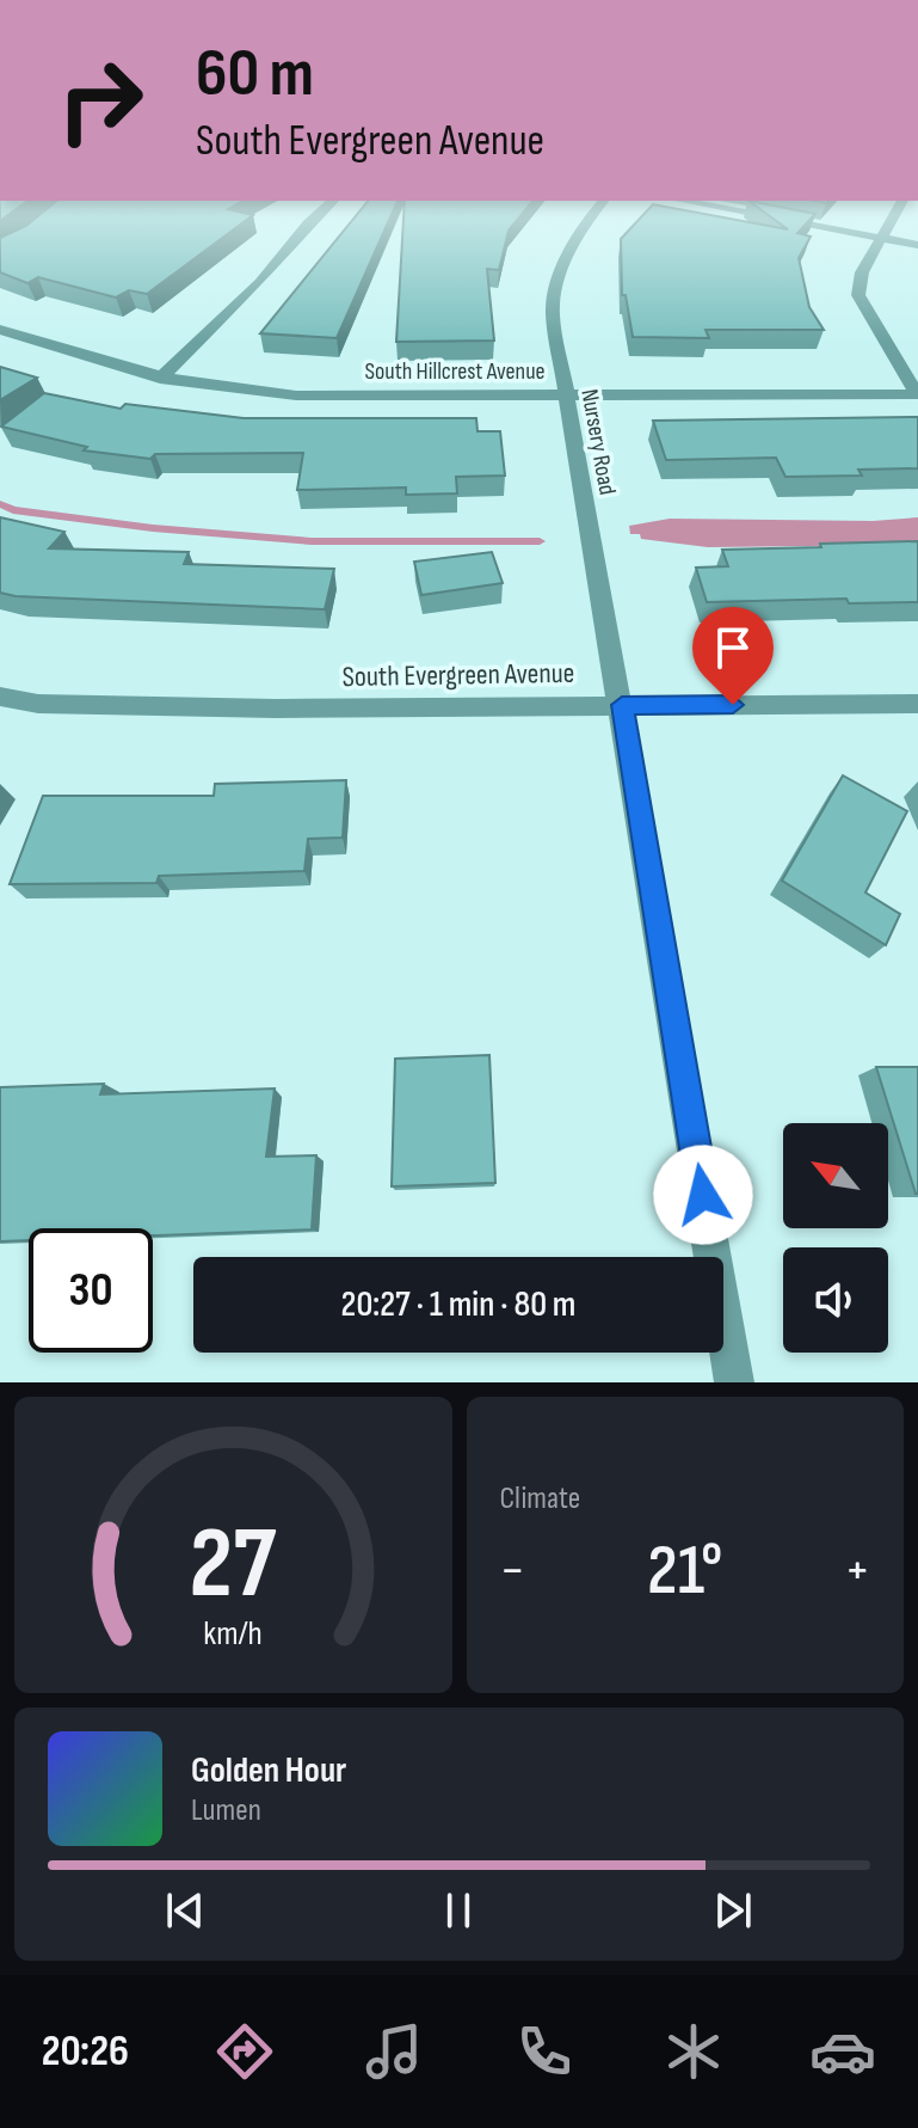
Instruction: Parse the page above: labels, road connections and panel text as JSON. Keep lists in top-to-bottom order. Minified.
{"streets":{"street":["South Hillcrest Avenue","Nursery Road","South Evergreen Avenue"]},"crossings":[["South Hillcrest Avenue","Nursery Road"],["Nursery Road","South Evergreen Avenue"]],"north":"top left","page":{"turn":["60 m","South Evergreen Avenue"],"limit":"30","trip":"20:27 · 1 min · 80 m","tile":"Climate","heat":["−","21°","+"],"song":["Golden Hour","Lumen"],"tabs":"20:26","gauge":["27","km/h"]}}
